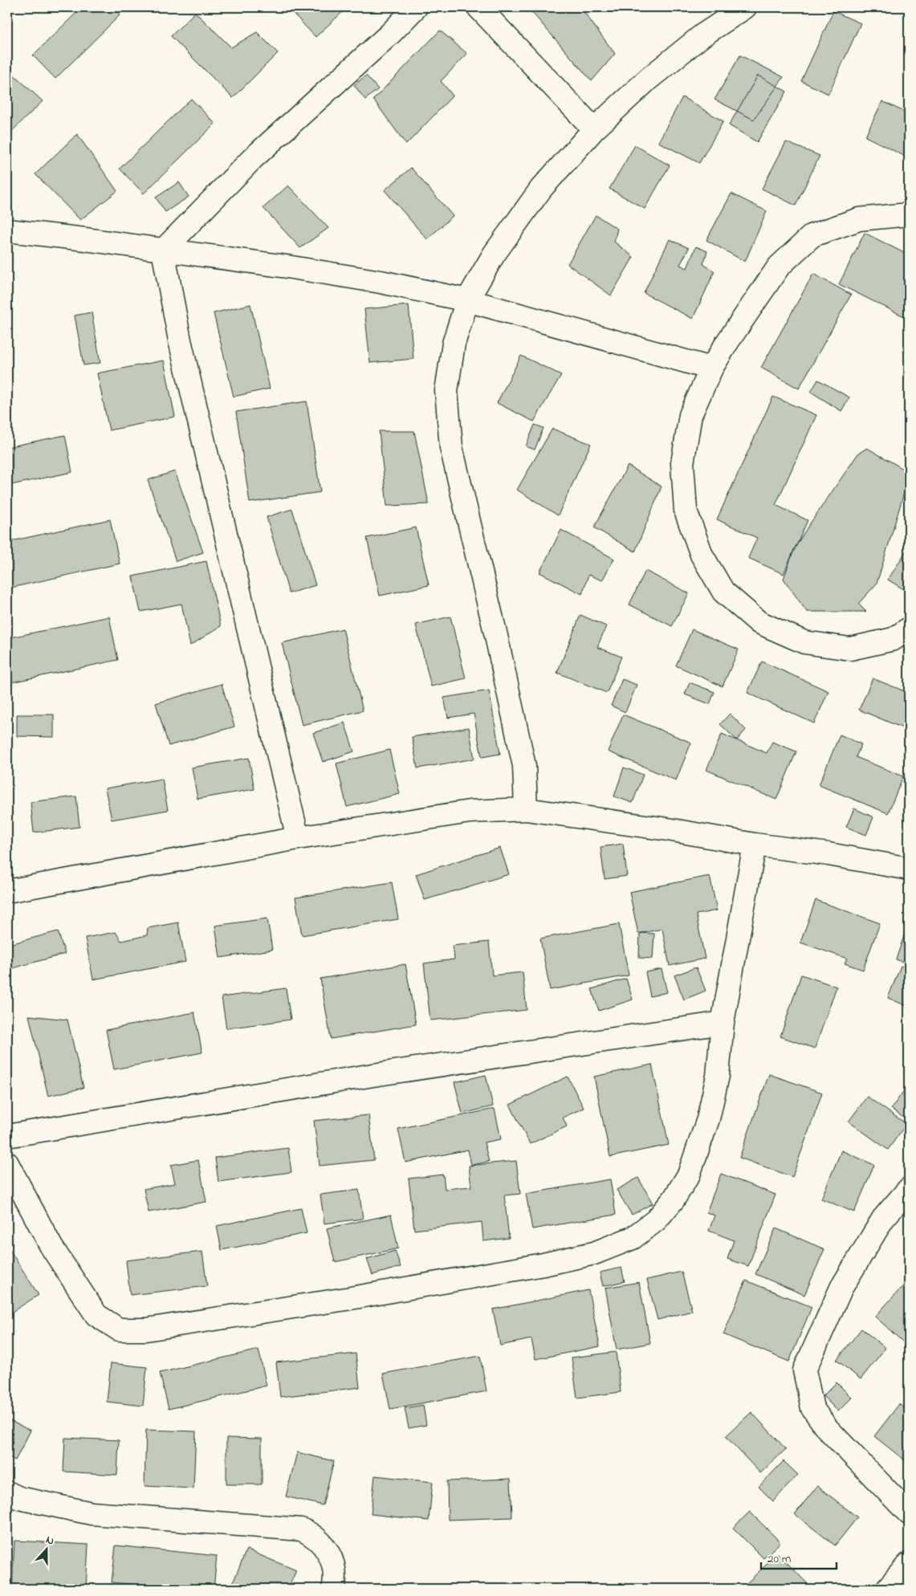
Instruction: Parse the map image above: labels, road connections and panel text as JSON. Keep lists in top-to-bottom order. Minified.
{"scale_bar":"20 m","north":"top"}
